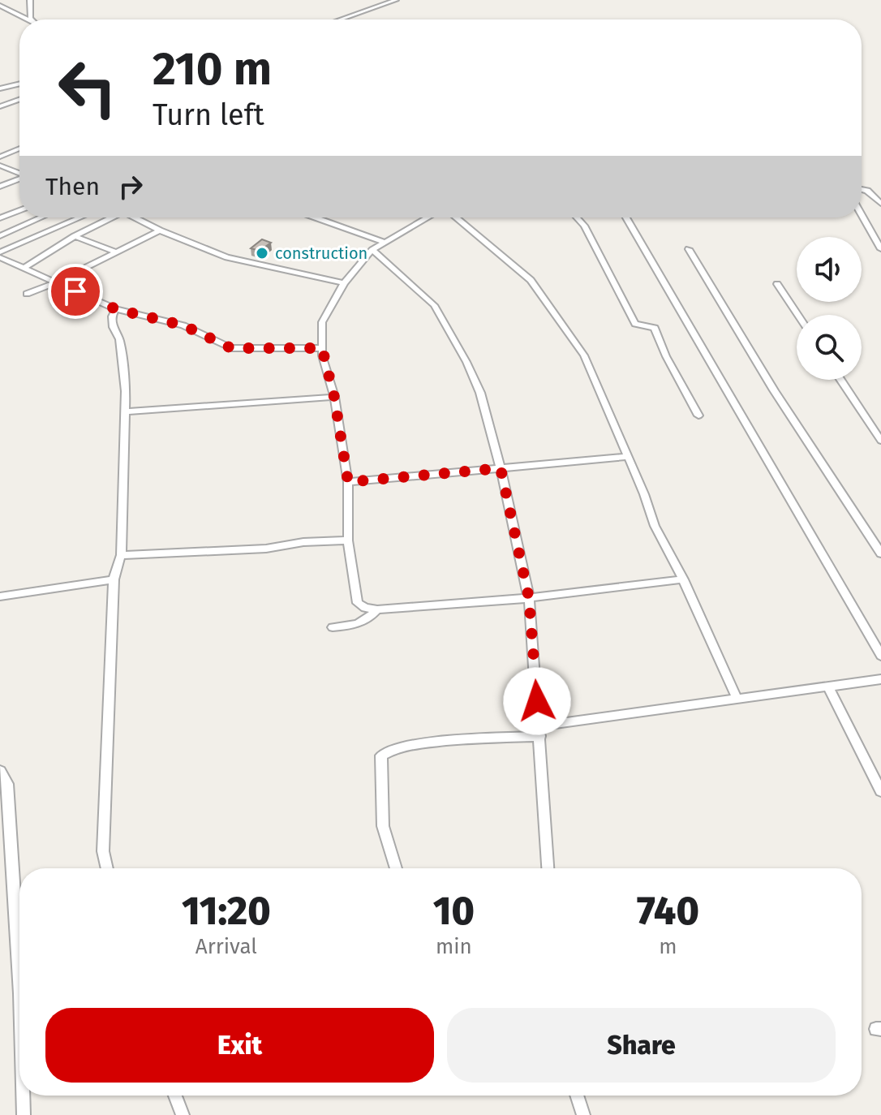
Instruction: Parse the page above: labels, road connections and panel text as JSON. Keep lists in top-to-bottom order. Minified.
{"places":["construction"],"page":{"turn":["210 m","Turn left"],"then":"Then","eta":["11:20","Arrival","10","min","740","m"],"buttons":["Exit","Share"]}}
